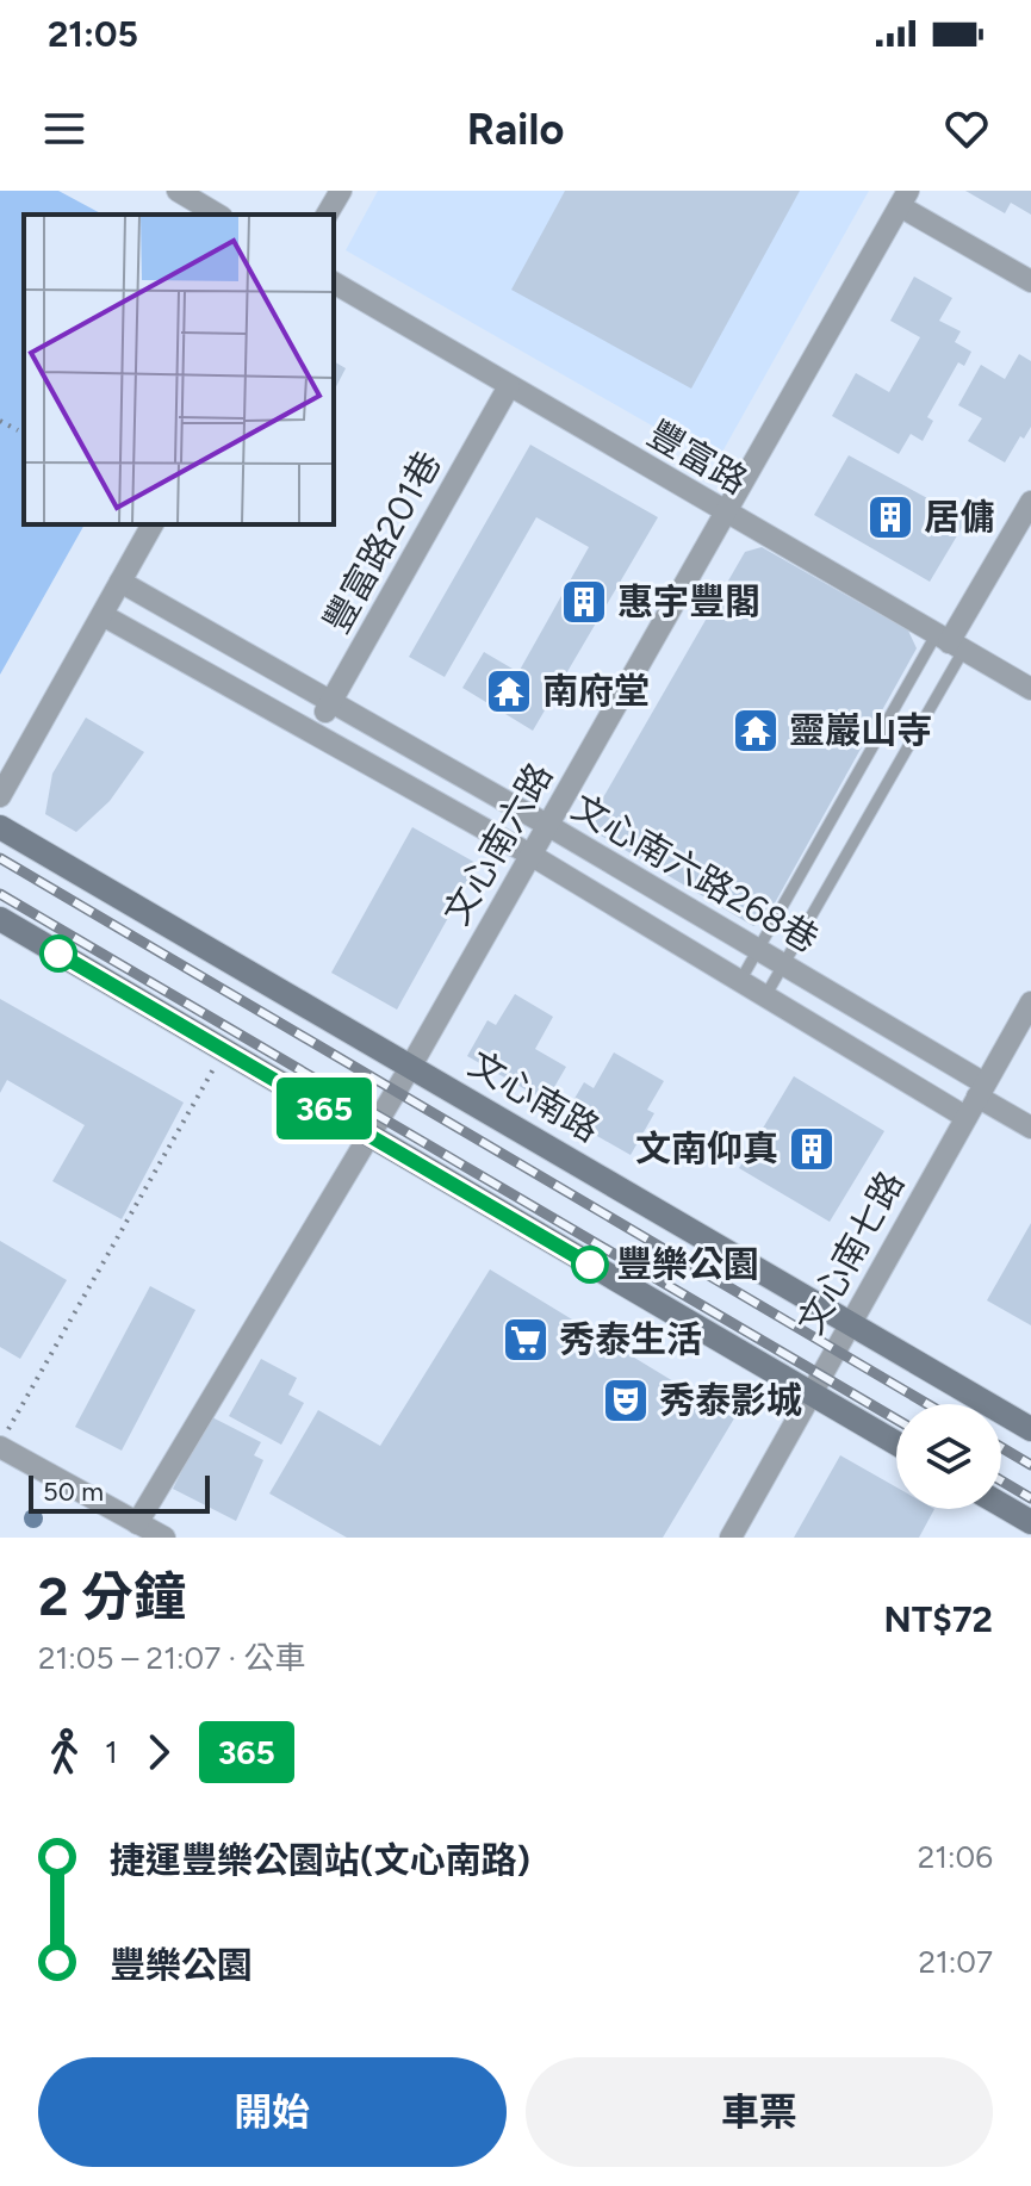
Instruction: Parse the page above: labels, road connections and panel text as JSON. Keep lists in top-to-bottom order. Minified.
{"streets":{"main road":["文心南路"],"street":["豐富路","豐富路201巷","文心南六路","文心南六路268巷","文心南七路"]},"crossings":[["豐富路","豐富路201巷"],["豐富路","文心南六路"],["豐富路201巷","文心南六路268巷"],["文心南六路","文心南六路268巷"],["文心南六路","文心南路"],["文心南六路268巷","文心南七路"],["文心南路","文心南七路"]],"places":{"building":["居傭","惠宇豐閣","文南仰真"],"temple":["南府堂","靈巖山寺"],"other":["豐樂公園"],"supermarket":["秀泰生活"],"theatre":["秀泰影城"]},"lines":["bus line 365"],"scale_bar":"50 m","page":{"status":"21:05","header":"Railo","on_map":"365","scale":"50 m","heading":["2 分鐘","21:05 – 21:07 · 公車","NT$72"],"legs":["1","365"],"list":[{"name":"捷運豐樂公園站(文心南路)","value":"21:06"},{"name":"豐樂公園","value":"21:07"}],"buttons":["開始","車票"]}}
